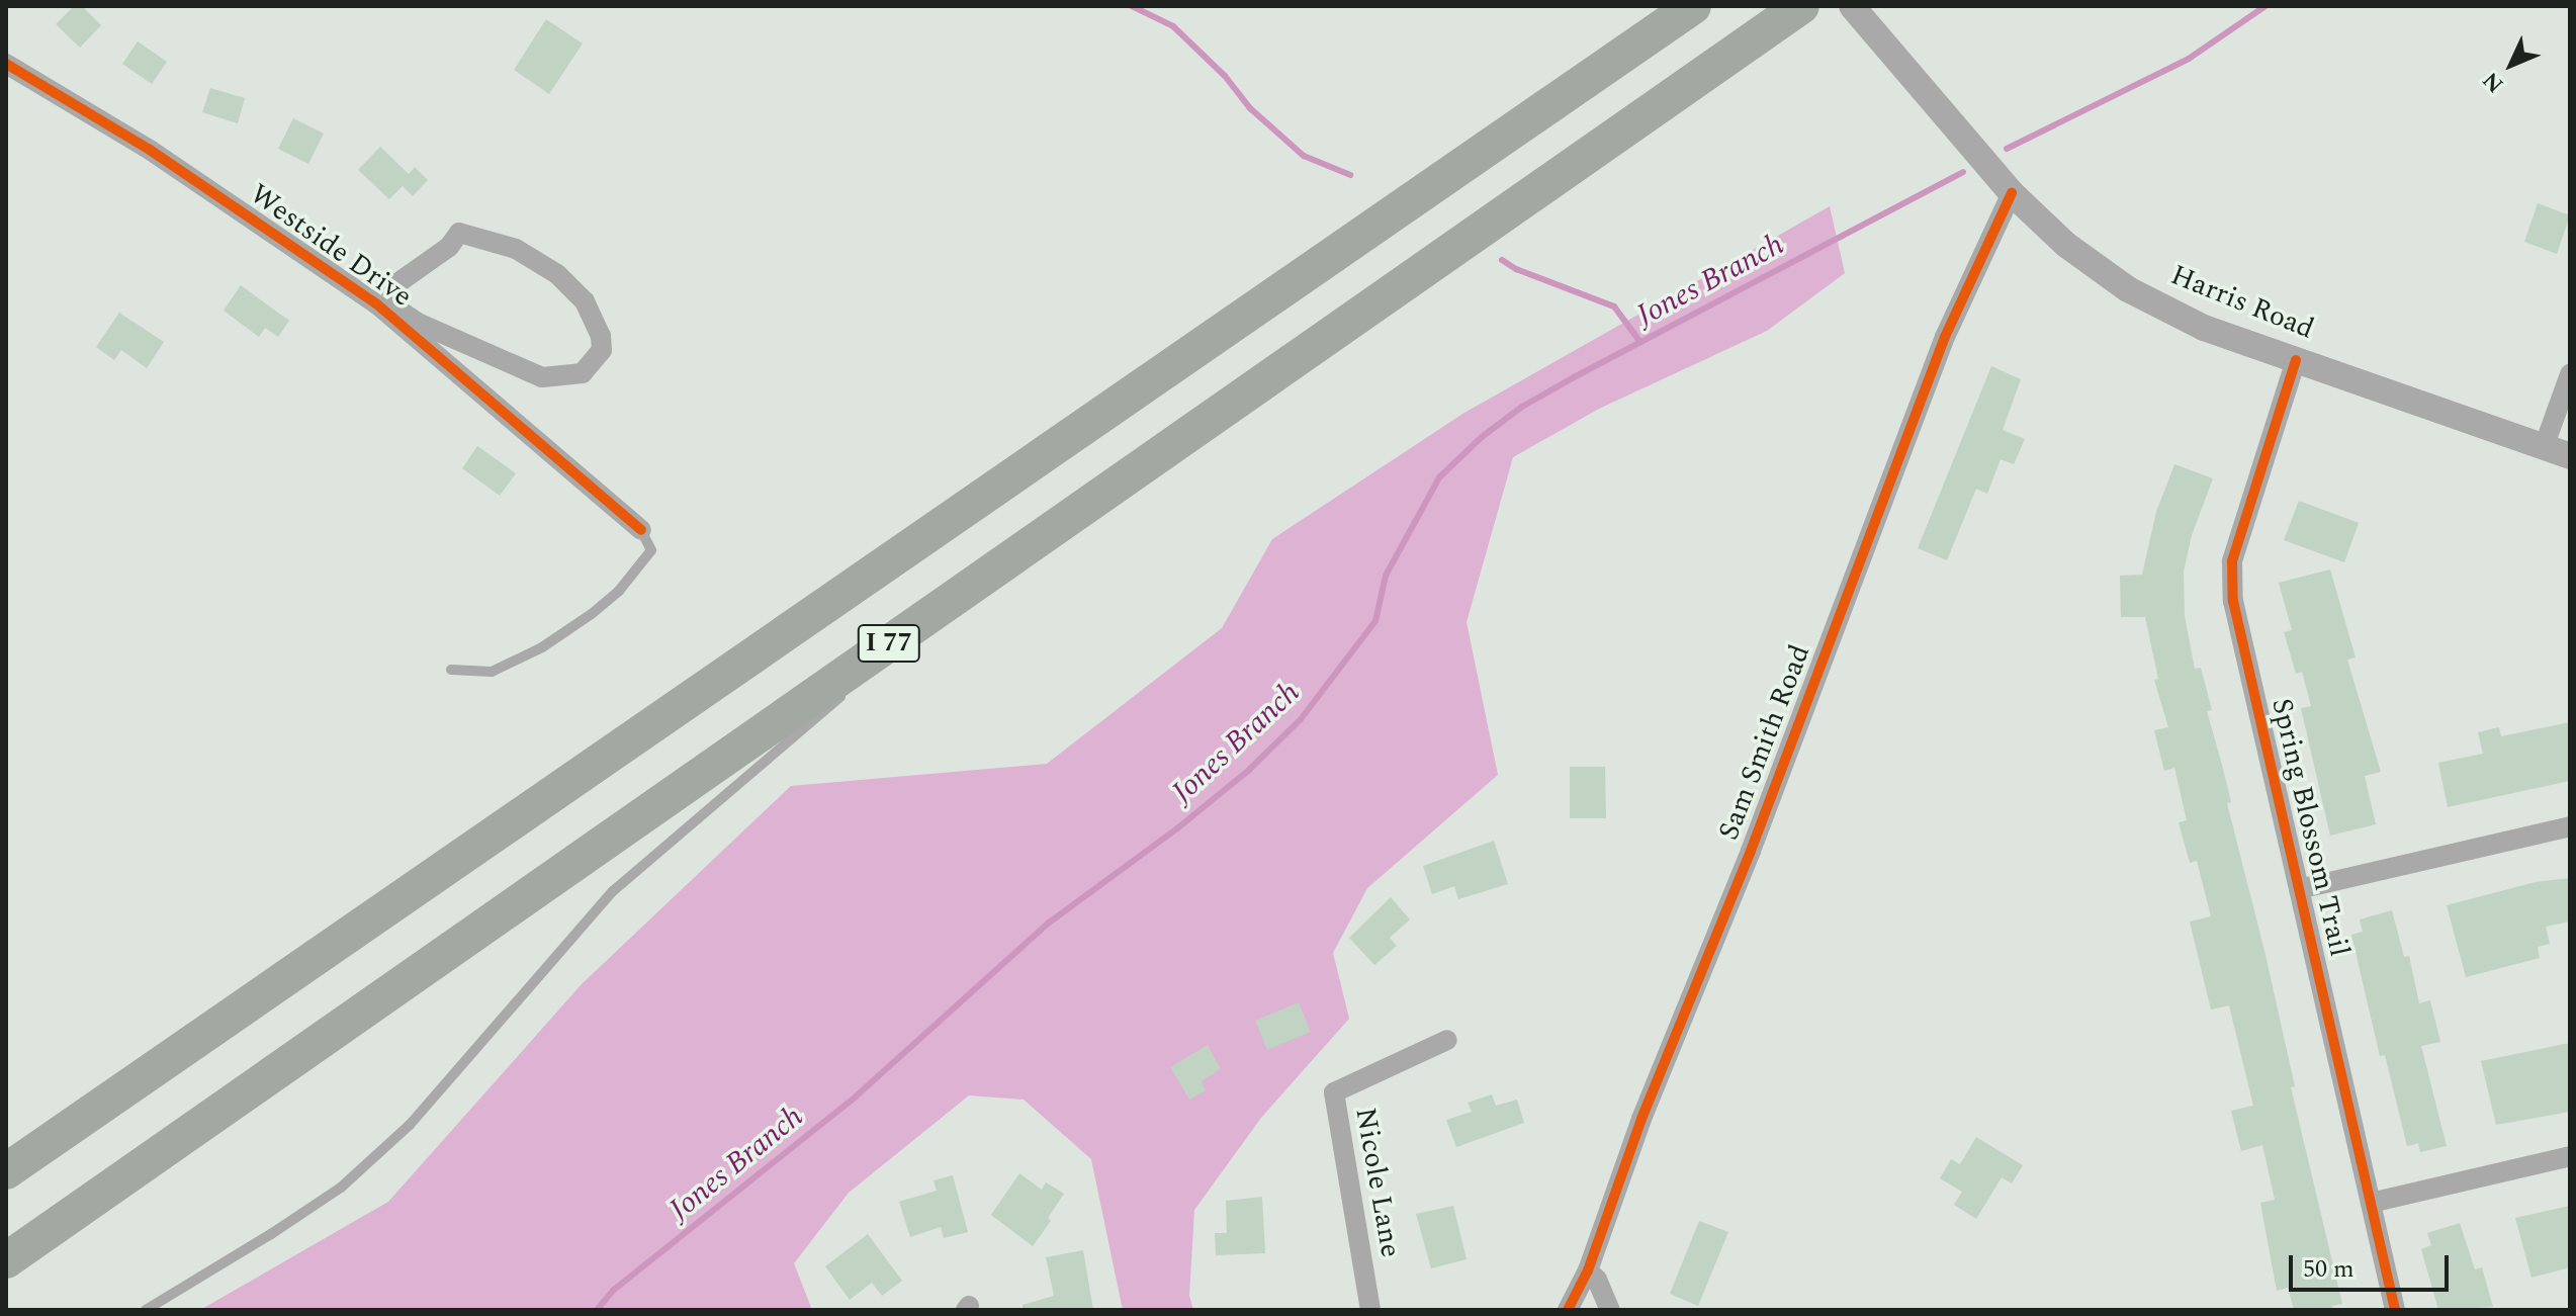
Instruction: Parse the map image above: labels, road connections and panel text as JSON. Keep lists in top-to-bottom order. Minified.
{"streets":{"highway":["I 77"],"street":["Westside Drive","Harris Road","Sam Smith Road","Spring Blossom Trail","Nicole Lane"]},"crossings":[["Harris Road","Sam Smith Road"],["Harris Road","Spring Blossom Trail"]],"water":["Jones Branch"],"scale_bar":"50 m","north":"bottom left"}
